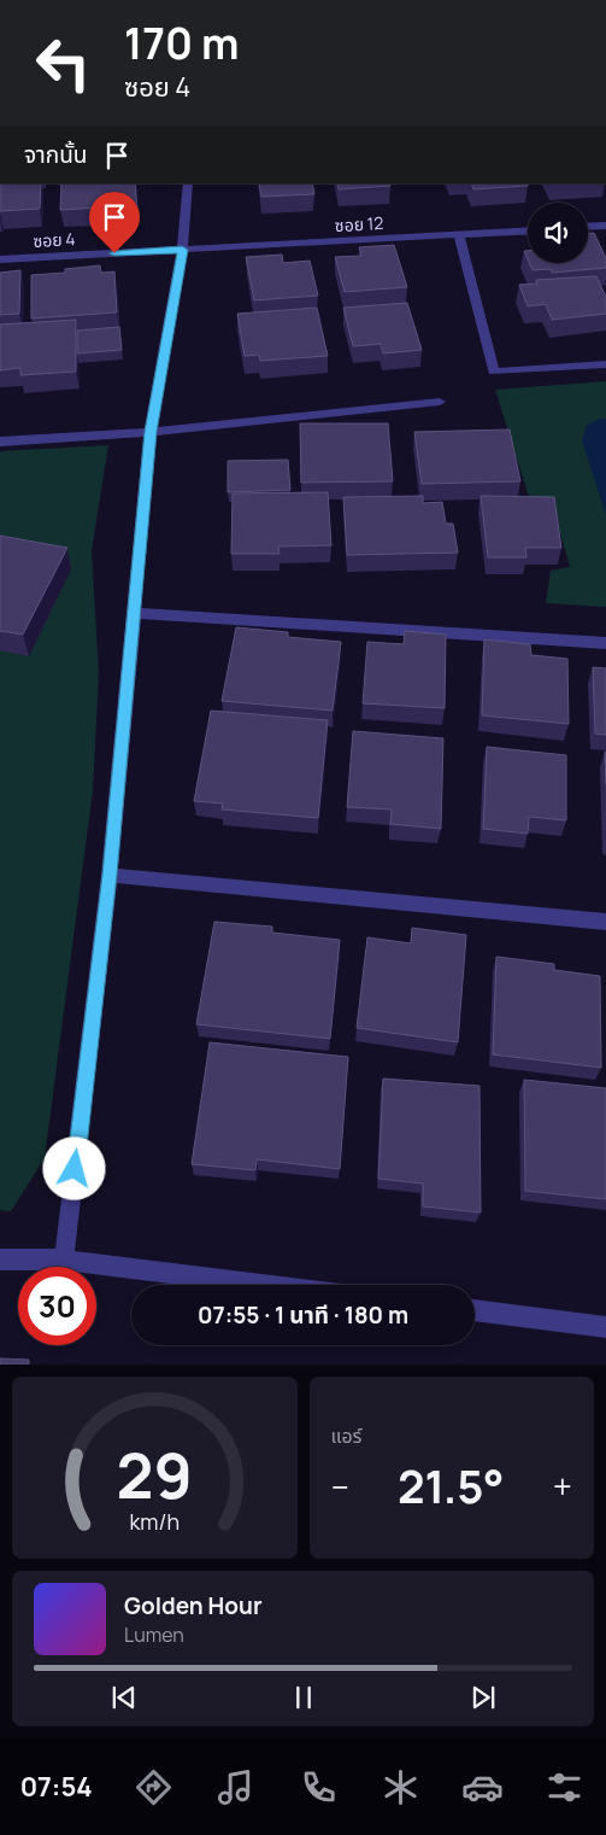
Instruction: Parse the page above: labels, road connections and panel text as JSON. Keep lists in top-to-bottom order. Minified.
{"streets":{"street":["ซอย 12","ซอย 4"]},"crossings":[["ซอย 12","ซอย 4"]],"page":{"turn":["170 m","ซอย 4"],"then":"จากนั้น","limit":"30","trip":"07:55 · 1 นาที · 180 m","tile":"แอร์","heat":["−","21.5°","+"],"song":["Golden Hour","Lumen"],"tabs":"07:54","gauge":["29","km/h"]}}
